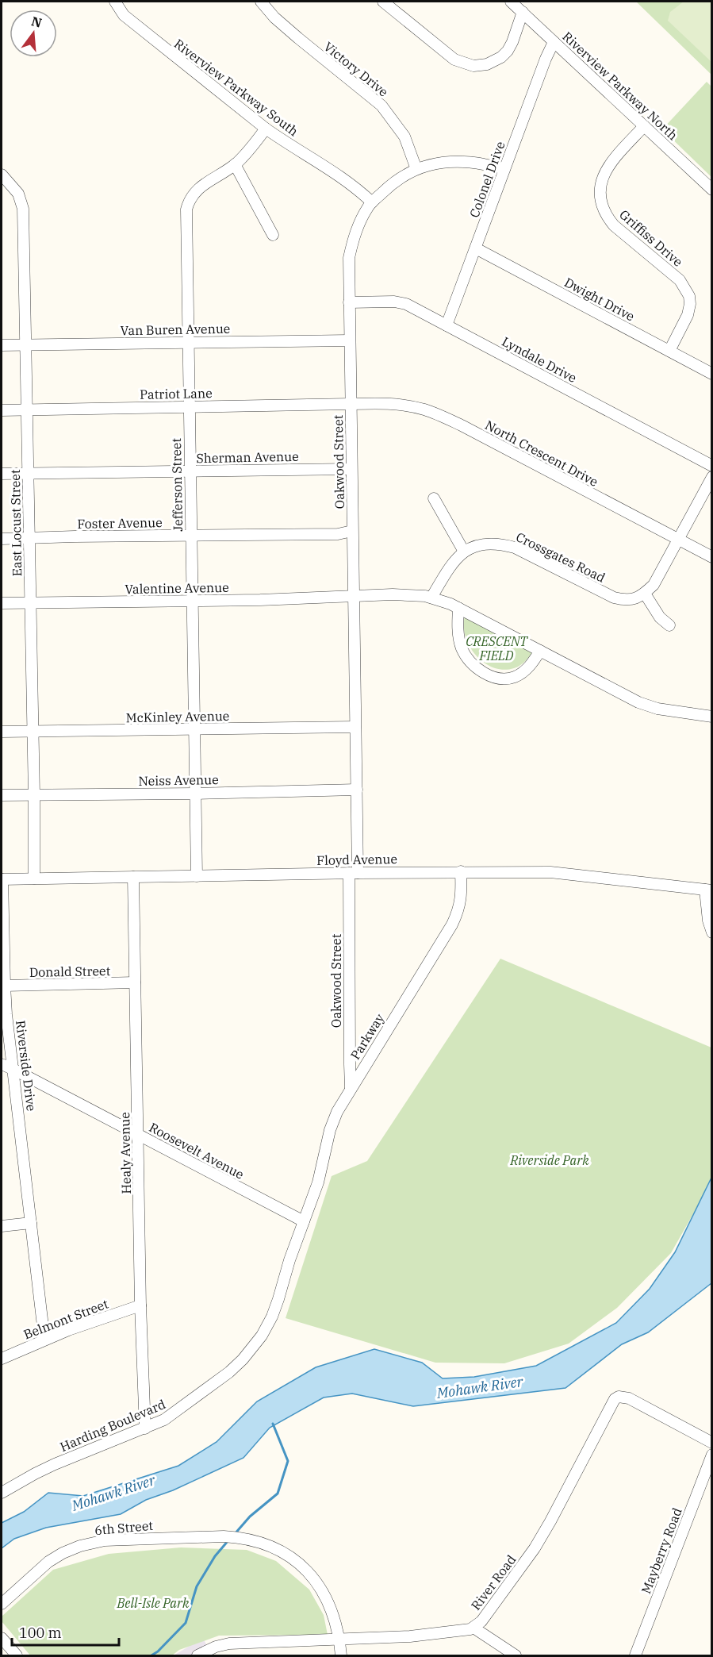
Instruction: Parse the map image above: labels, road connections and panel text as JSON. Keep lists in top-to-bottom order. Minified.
{"streets":{"street":["Victory Drive","Riverview Parkway North","Riverview Parkway South","Colonel Drive","Griffiss Drive","Dwight Drive","Van Buren Avenue","Lyndale Drive","Patriot Lane","North Crescent Drive","Sherman Avenue","Oakwood Street","Jefferson Street","East Locust Street","Foster Avenue","Crossgates Road","Valentine Avenue","McKinley Avenue","Neiss Avenue","Floyd Avenue","Donald Street","Parkway","Riverside Drive","Roosevelt Avenue","Healy Avenue","Belmont Street","Harding Boulevard","6th Street","Mayberry Road","River Road"]},"crossings":[["Victory Drive","Oakwood Street"],["Riverview Parkway North","Colonel Drive"],["Riverview Parkway North","Griffiss Drive"],["Riverview Parkway South","Oakwood Street"],["Riverview Parkway South","Jefferson Street"],["Colonel Drive","Dwight Drive"],["Colonel Drive","Lyndale Drive"],["Colonel Drive","Oakwood Street"],["Griffiss Drive","Dwight Drive"],["Van Buren Avenue","Oakwood Street"],["Van Buren Avenue","Jefferson Street"],["Van Buren Avenue","East Locust Street"],["Lyndale Drive","Oakwood Street"],["Patriot Lane","North Crescent Drive"],["Patriot Lane","Oakwood Street"],["Patriot Lane","Jefferson Street"],["Patriot Lane","East Locust Street"],["North Crescent Drive","Oakwood Street"],["Sherman Avenue","Oakwood Street"],["Sherman Avenue","Jefferson Street"],["Sherman Avenue","East Locust Street"],["Oakwood Street","Foster Avenue"],["Oakwood Street","Valentine Avenue"],["Oakwood Street","McKinley Avenue"],["Oakwood Street","Neiss Avenue"],["Oakwood Street","Floyd Avenue"],["Oakwood Street","Parkway"],["Jefferson Street","Foster Avenue"],["Jefferson Street","Valentine Avenue"],["Jefferson Street","McKinley Avenue"],["Jefferson Street","Neiss Avenue"],["Jefferson Street","Floyd Avenue"],["East Locust Street","Foster Avenue"],["East Locust Street","Valentine Avenue"],["East Locust Street","McKinley Avenue"],["East Locust Street","Neiss Avenue"],["East Locust Street","Floyd Avenue"],["Floyd Avenue","Parkway"],["Floyd Avenue","Riverside Drive"],["Floyd Avenue","Healy Avenue"],["Donald Street","Riverside Drive"],["Donald Street","Healy Avenue"],["Parkway","Roosevelt Avenue"],["Parkway","Harding Boulevard"],["Riverside Drive","Roosevelt Avenue"],["Riverside Drive","Belmont Street"],["Roosevelt Avenue","Healy Avenue"],["Roosevelt Avenue","Harding Boulevard"],["Healy Avenue","Belmont Street"],["Healy Avenue","Harding Boulevard"],["6th Street","River Road"]],"water":["Mohawk River"],"parks":["CRESCENT FIELD","Riverside Park","Bell-Isle Park"],"scale_bar":"100 m","north":"top"}
